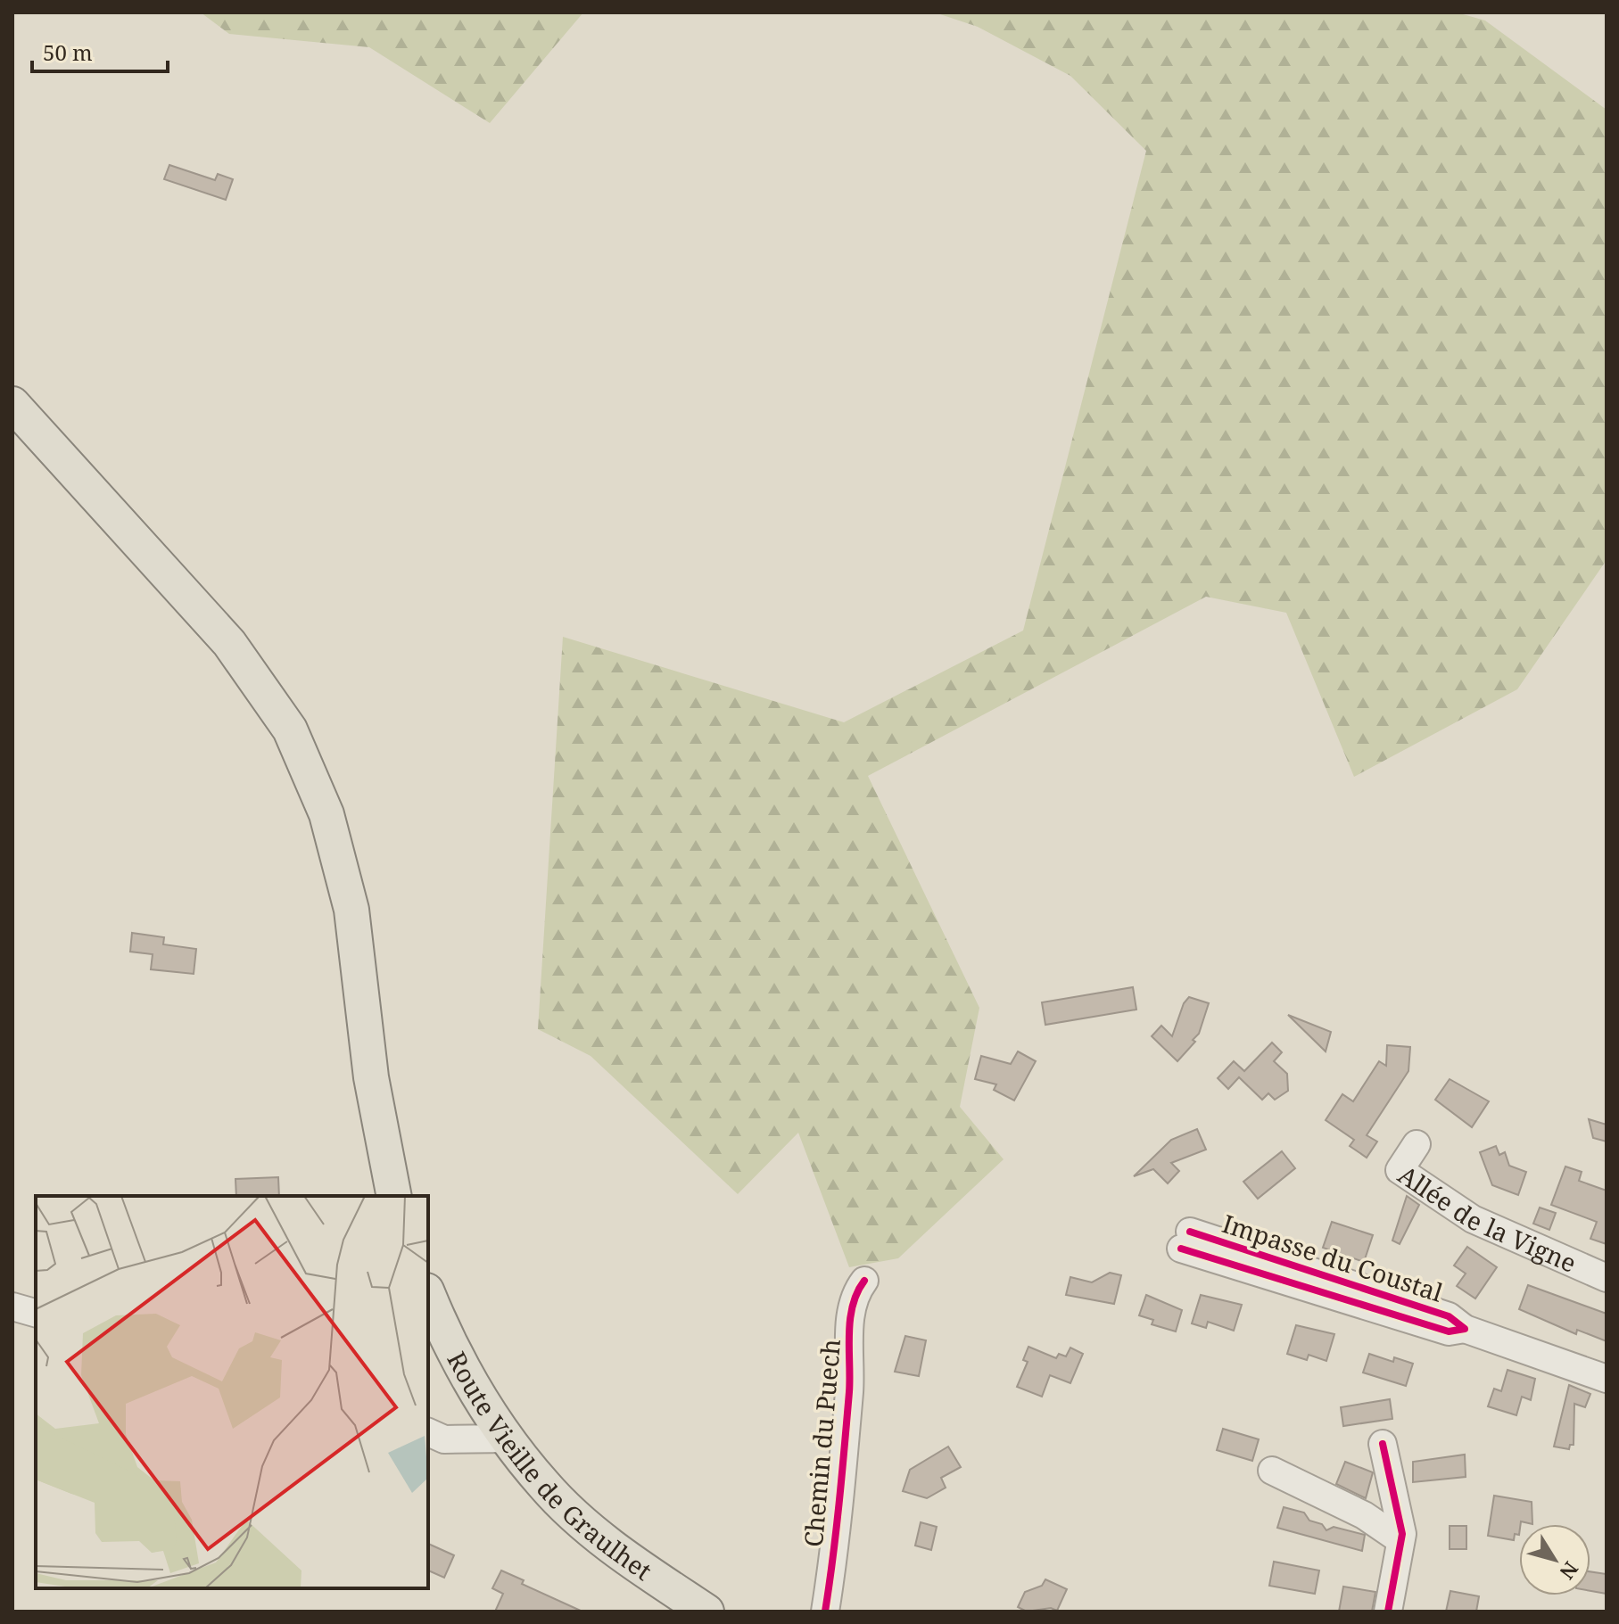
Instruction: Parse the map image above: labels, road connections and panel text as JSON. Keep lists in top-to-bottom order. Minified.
{"streets":{"main road":["Route Vieille de Graulhet"],"street":["Allée de la Vigne","Impasse du Coustal","Chemin du Puech"]},"scale_bar":"50 m","north":"bottom right"}
